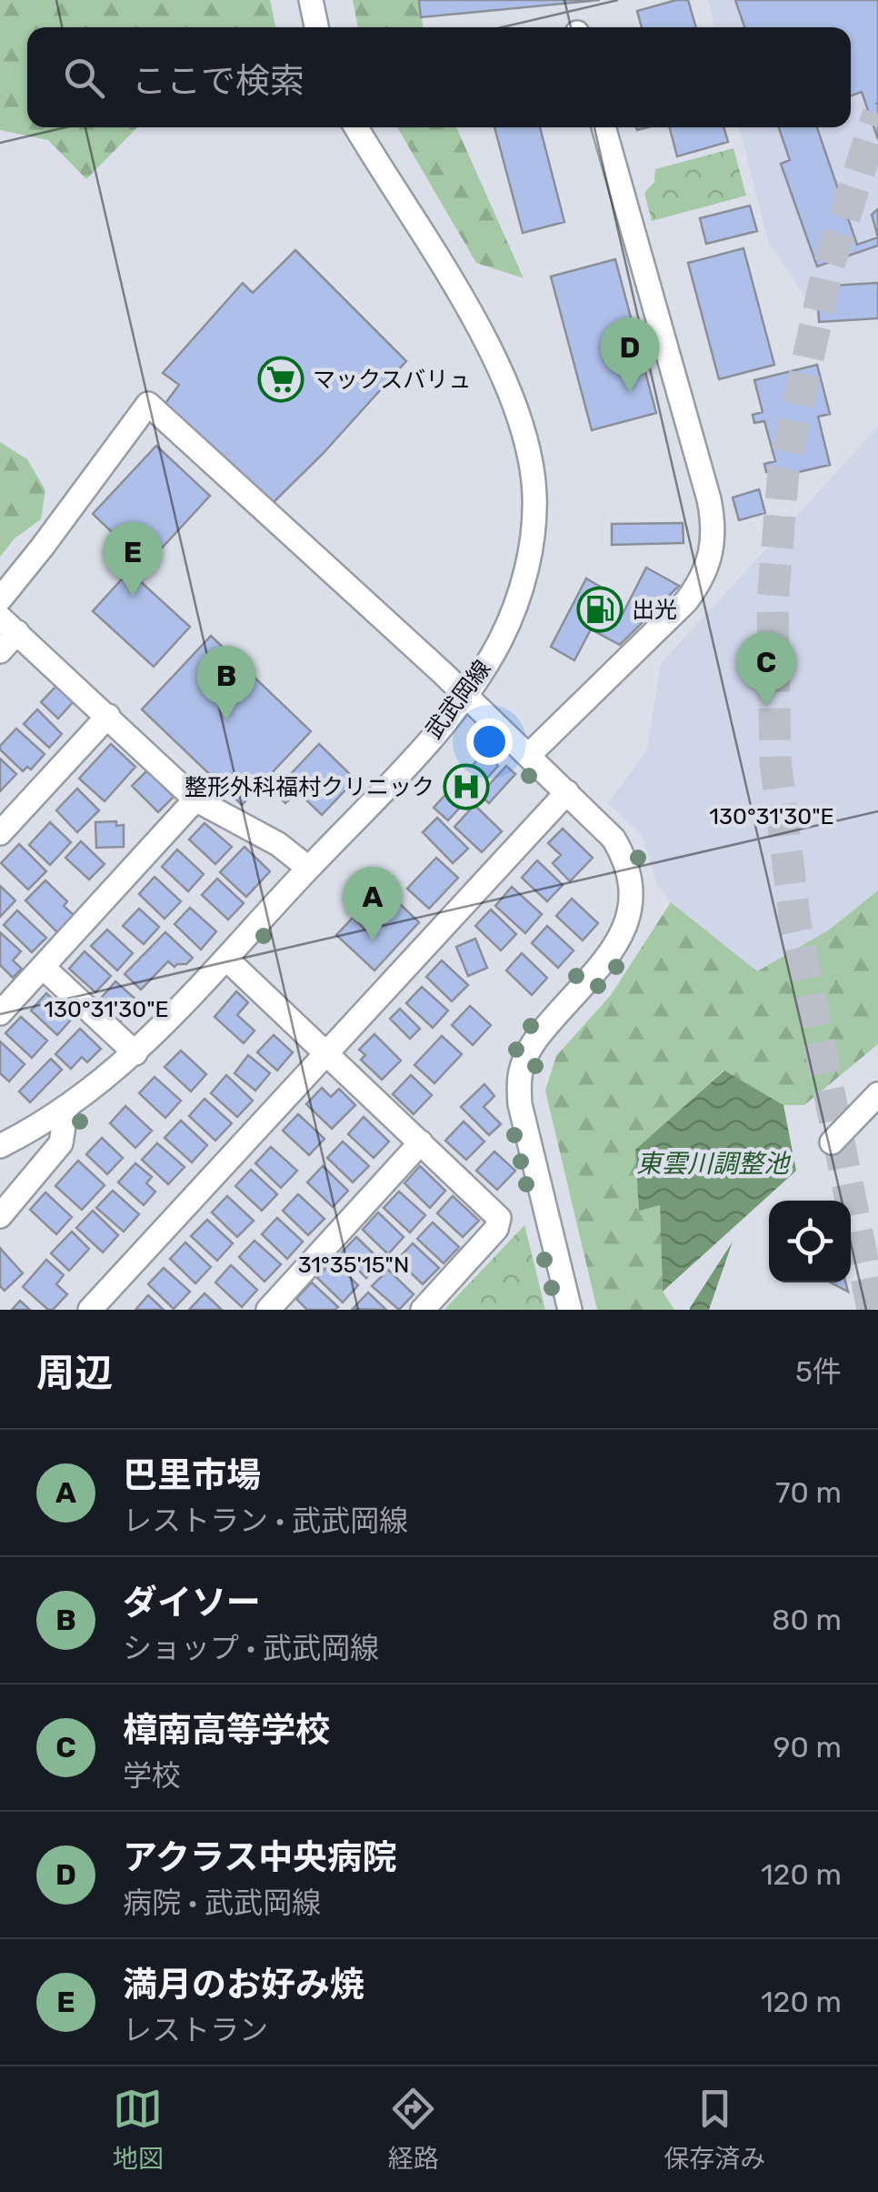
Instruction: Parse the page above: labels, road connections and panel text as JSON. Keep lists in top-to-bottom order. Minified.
{"streets":{"street":["武武岡線"]},"water":["東雲川調整池"],"places":{"supermarket":["マックスバリュ"],"fuel station":["出光"],"hospital":["整形外科福村クリニック"]},"page":{"search":"ここで検索","pins":["D","E","C","B","A"],"heading":["周辺","5件"],"list":[{"mark":"A","name":"巴里市場","note":"レストラン · 武武岡線","value":"70 m"},{"mark":"B","name":"ダイソー","note":"ショップ · 武武岡線","value":"80 m"},{"mark":"C","name":"樟南高等学校","note":"学校","value":"90 m"},{"mark":"D","name":"アクラス中央病院","note":"病院 · 武武岡線","value":"120 m"},{"mark":"E","name":"満月のお好み焼","note":"レストラン","value":"120 m"}],"nav":["地図","経路","保存済み"]},"coordinates":["130°31'30\"E","31°35'15\"N"]}
